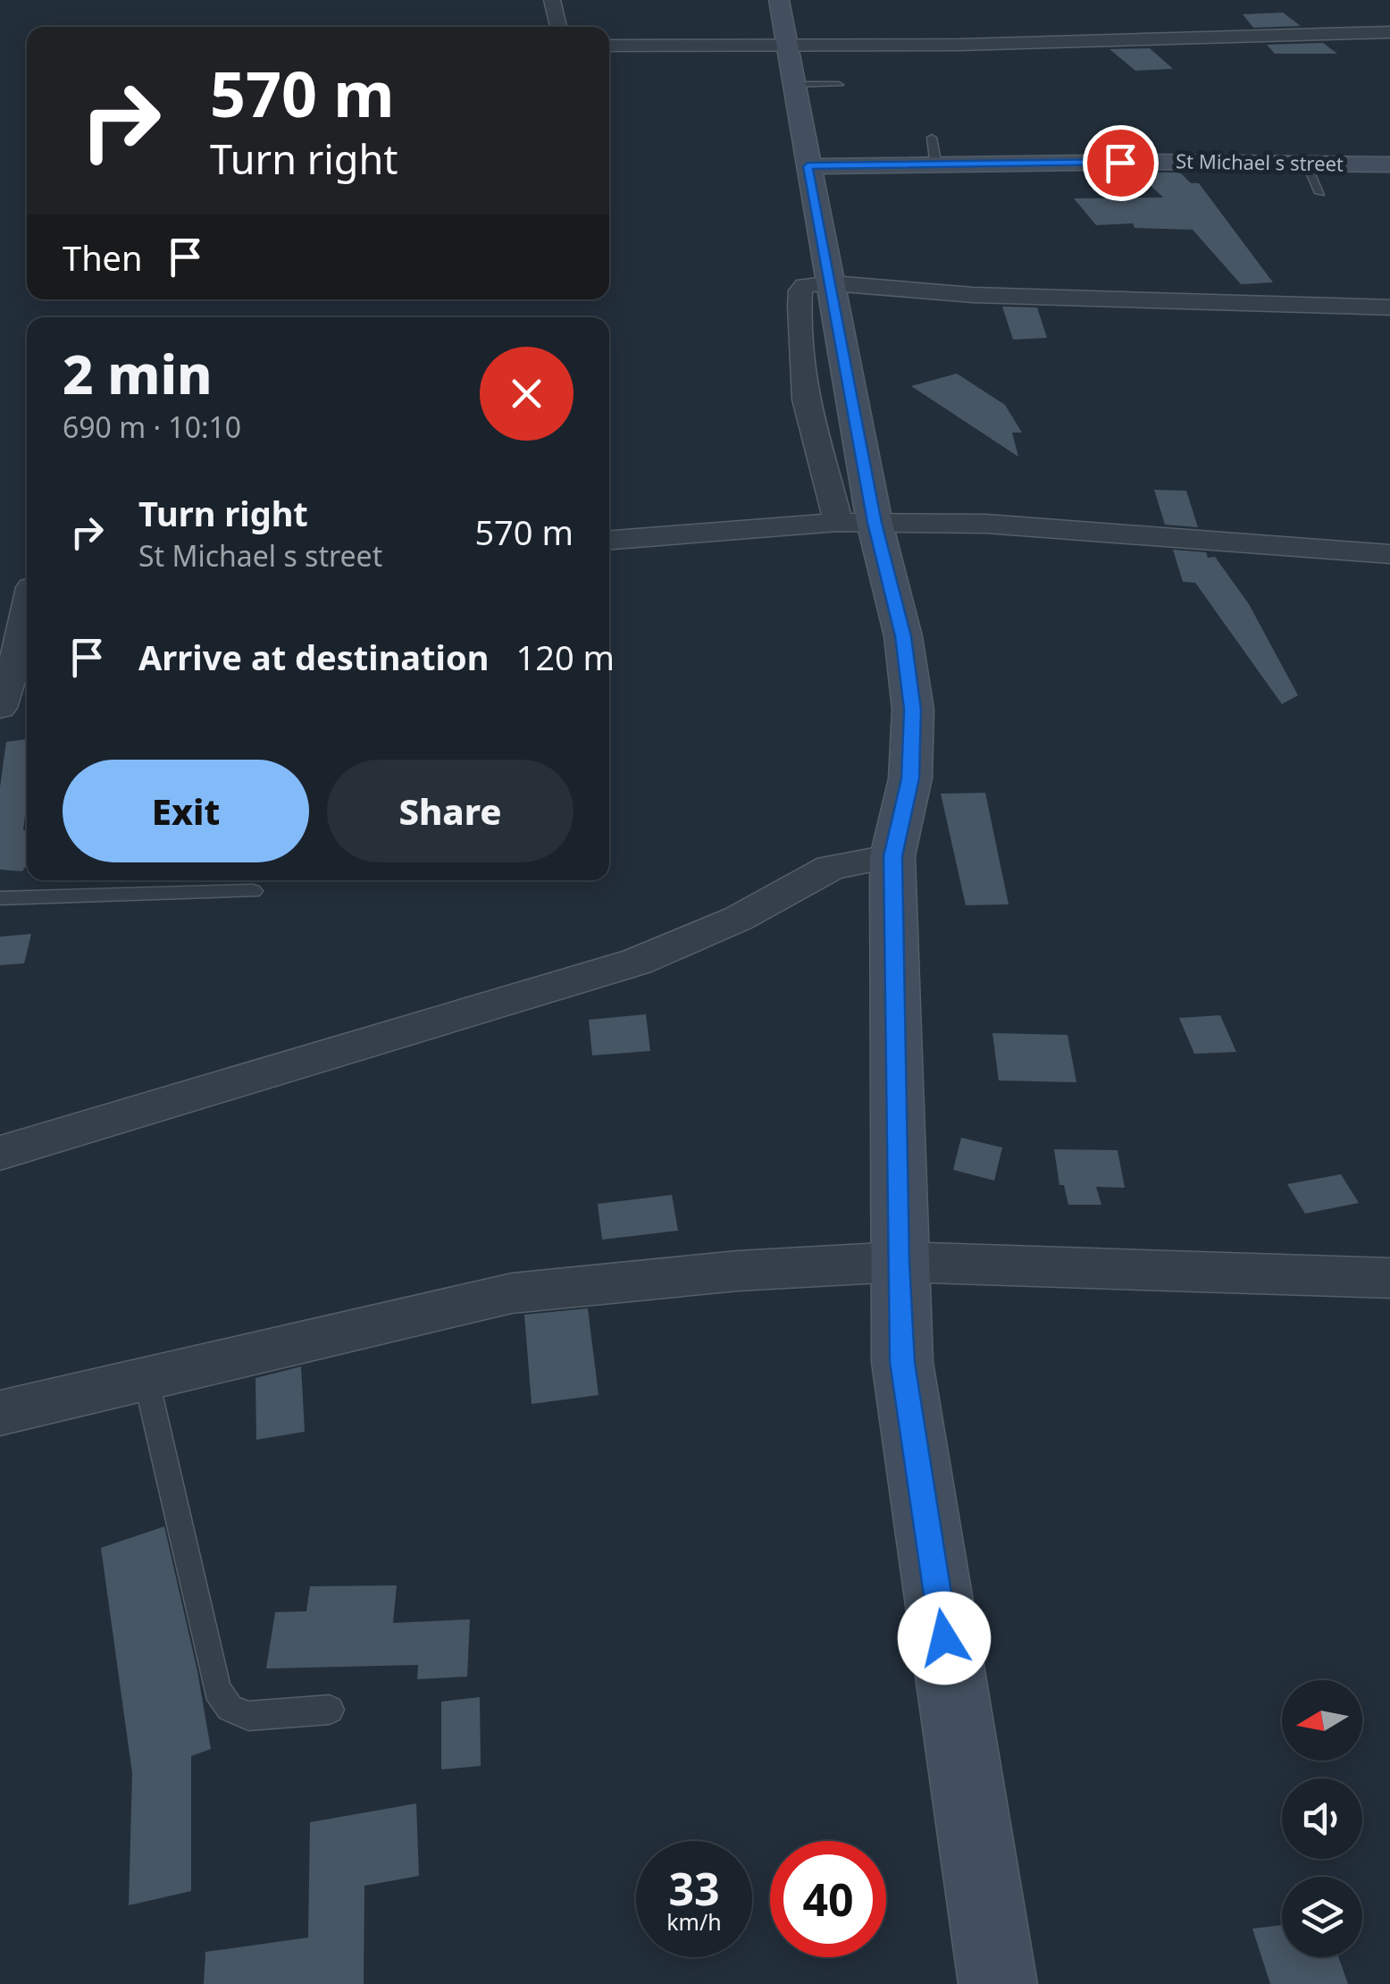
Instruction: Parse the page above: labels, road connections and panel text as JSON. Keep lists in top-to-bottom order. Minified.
{"streets":{"street":["St Michael s street"]},"north":"left","page":{"turn":["570 m","Turn right"],"then":"Then","heading":["2 min","690 m · 10:10"],"list":[{"name":"Turn right","note":"St Michael s street","value":"570 m"},{"name":"Arrive at destination","value":"120 m"}],"buttons":["Exit","Share"],"speed":"33 km/h","limit":"40"}}
